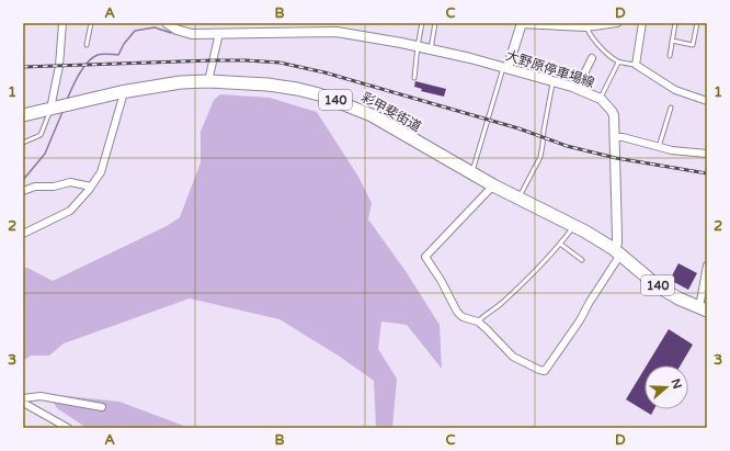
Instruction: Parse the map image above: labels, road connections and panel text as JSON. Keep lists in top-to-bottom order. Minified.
{"streets":{"highway":["140","彩甲斐街道"],"main road":["大野原停車場線"]},"crossings":[["大野原停車場線","彩甲斐街道"]],"north":"right","grid":{"columns":["A","B","C","D"],"rows":["1","2","3"]}}
